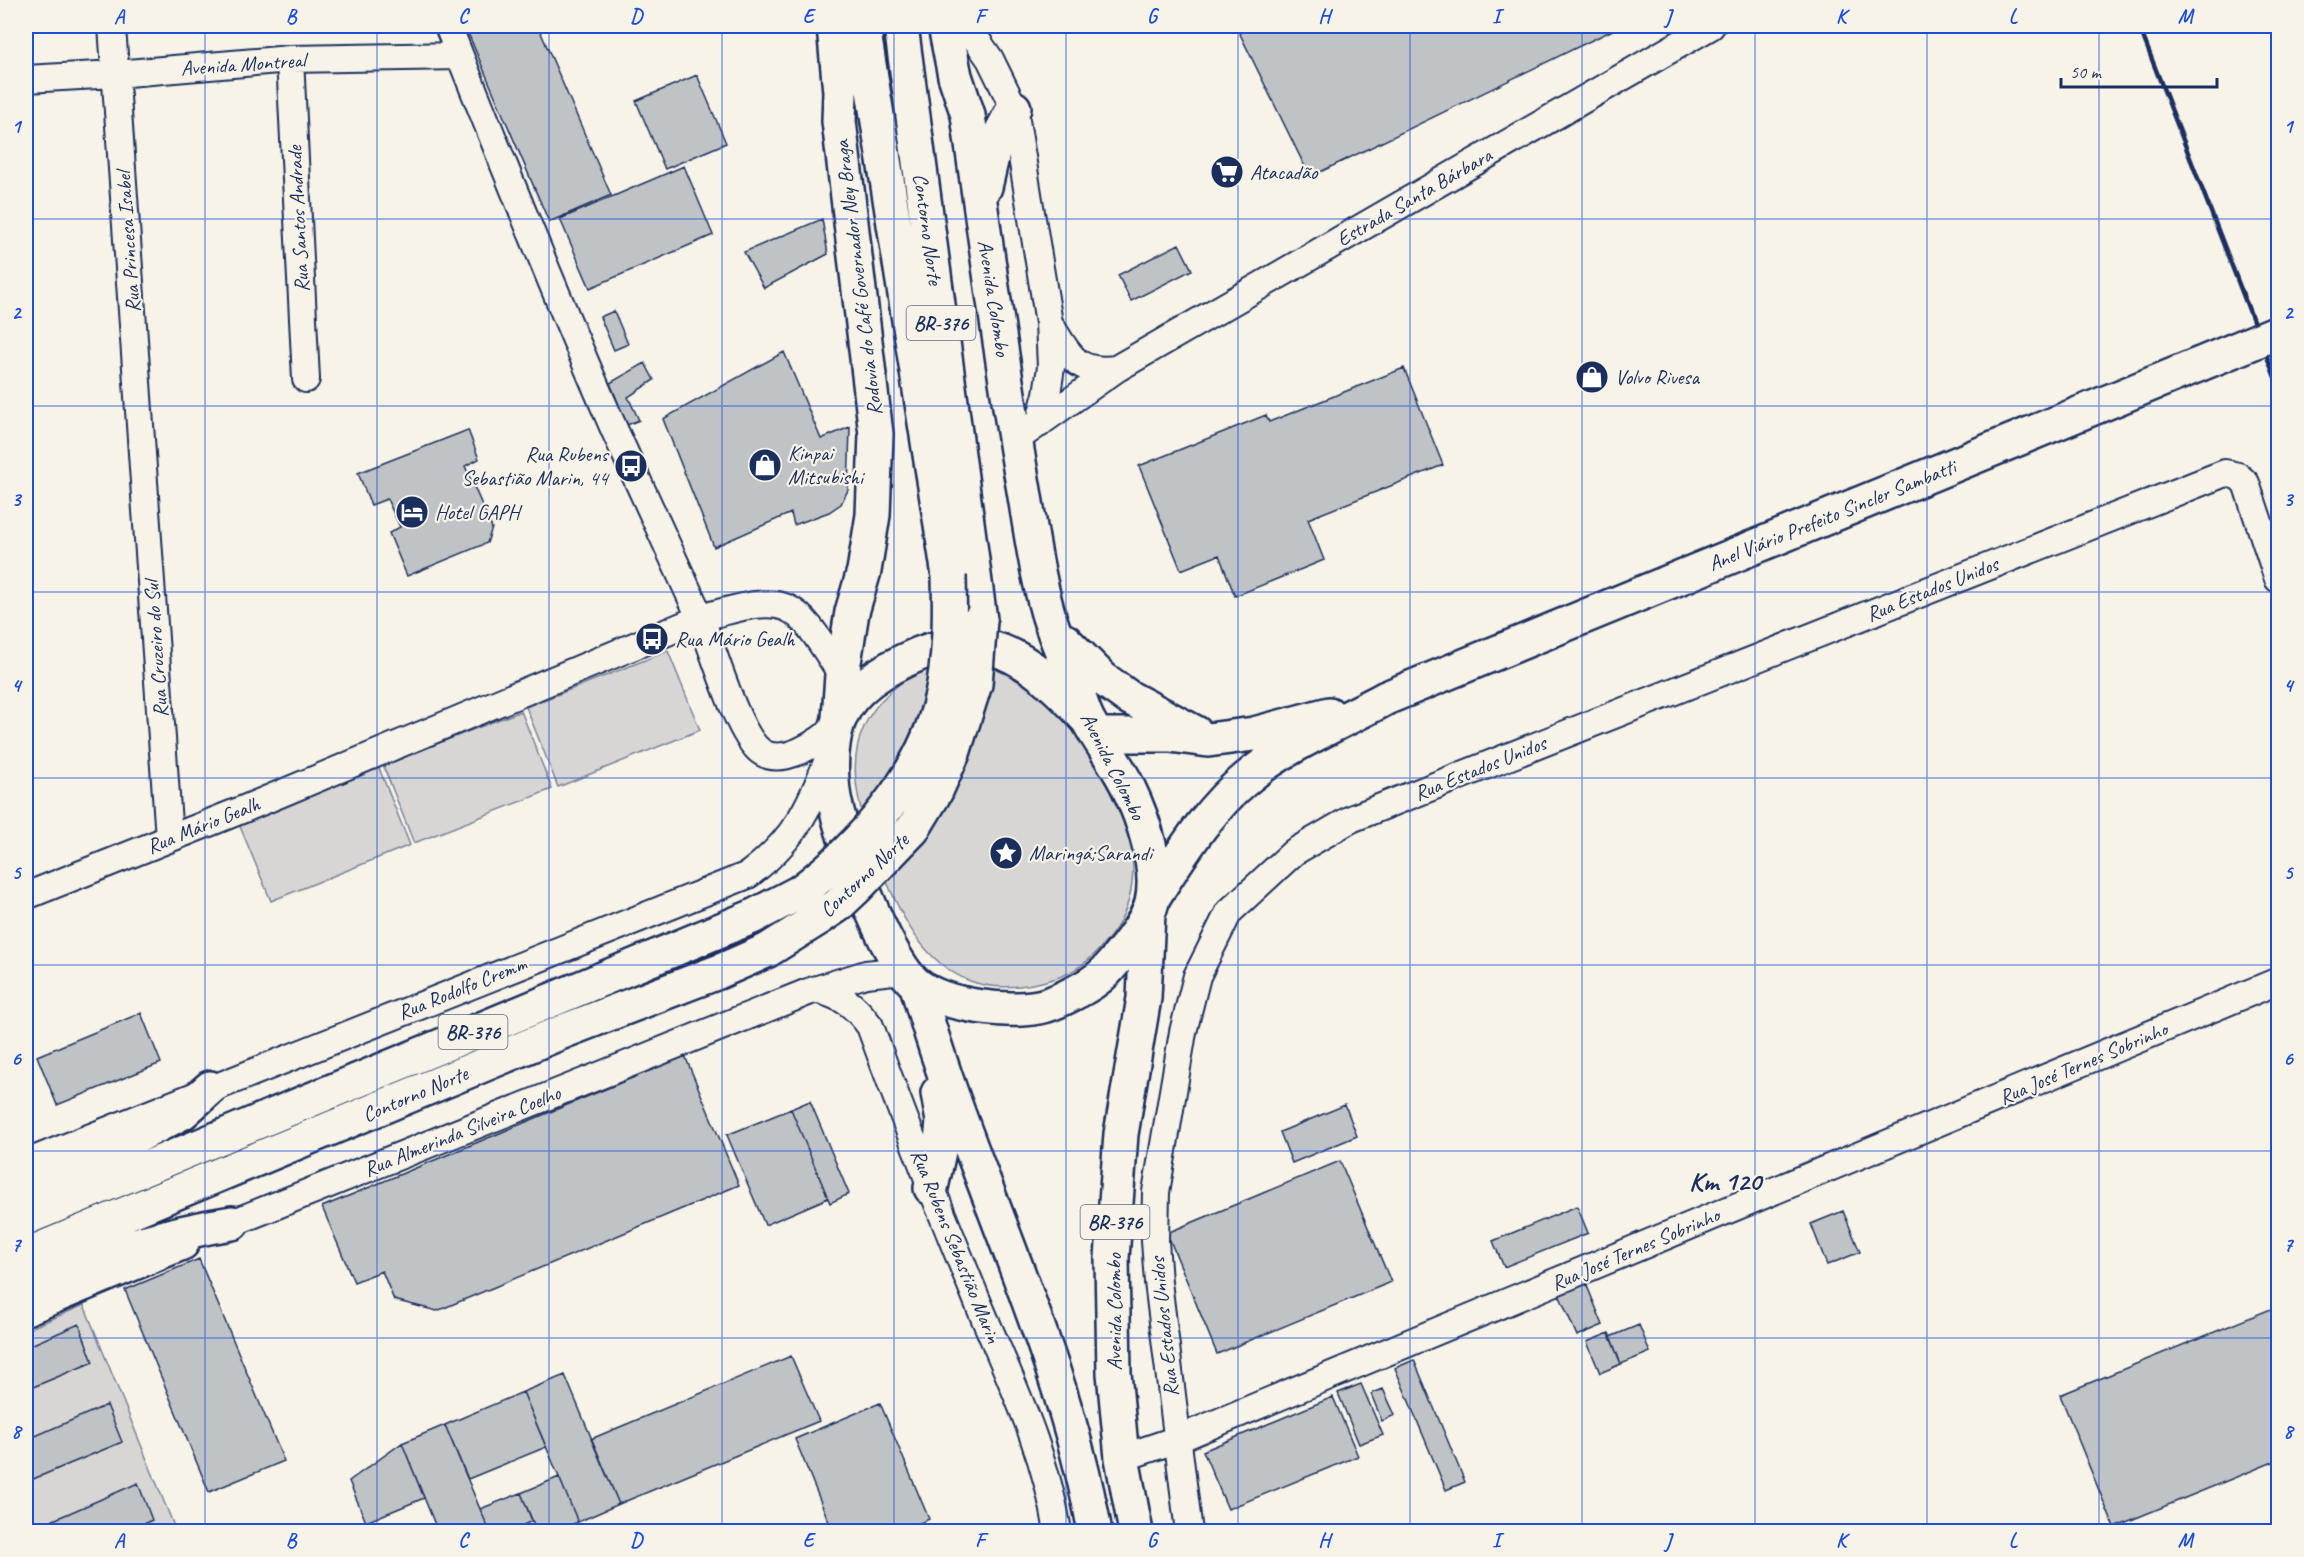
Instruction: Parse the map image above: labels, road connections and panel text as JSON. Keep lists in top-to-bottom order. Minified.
{"streets":{"main road":["Contorno Norte","Rodovia do Café Governador Ney Braga","Avenida Colombo","BR-376","Anel Viário Prefeito Sincler Sambatti","Rua Almerinda Silveira Coelho"],"street":["Avenida Montreal","Estrada Santa Bárbara","Rua Santos Andrade","Rua Princesa Isabel","Rua Estados Unidos","Rua Cruzeiro do Sul","Rua Mário Gealh","Rua Rodolfo Cremm","Rua José Ternes Sobrinho","Rua Rubens Sebastião Marin"]},"crossings":[["Avenida Montreal","Rua Santos Andrade"],["Avenida Montreal","Rua Princesa Isabel"],["Estrada Santa Bárbara","Avenida Colombo"],["Rua Princesa Isabel","Rua Cruzeiro do Sul"],["Rodovia do Café Governador Ney Braga","Rua Mário Gealh"],["Rodovia do Café Governador Ney Braga","Rua Rodolfo Cremm"],["Avenida Colombo","Anel Viário Prefeito Sincler Sambatti"],["Avenida Colombo","Rua José Ternes Sobrinho"],["Anel Viário Prefeito Sincler Sambatti","Rua Almerinda Silveira Coelho"],["Rua Estados Unidos","Rua José Ternes Sobrinho"],["Rua Cruzeiro do Sul","Rua Mário Gealh"],["Rua Mário Gealh","Rua Rodolfo Cremm"],["Rua Almerinda Silveira Coelho","Rua Rubens Sebastião Marin"]],"districts":["Km 120"],"places":{"supermarket":["Atacadão"],"shop":["Volvo Rivesa","Kinpai Mitsubishi"],"bus stop":["Rua Rubens Sebastião Marin, 44","Rua Mário Gealh"],"hotel":["Hotel GAPH"],"place":["Maringá;Sarandi"]},"scale_bar":"50 m","grid":{"columns":["A","B","C","D","E","F","G","H","I","J","K","L","M"],"rows":["1","2","3","4","5","6","7","8"]}}
